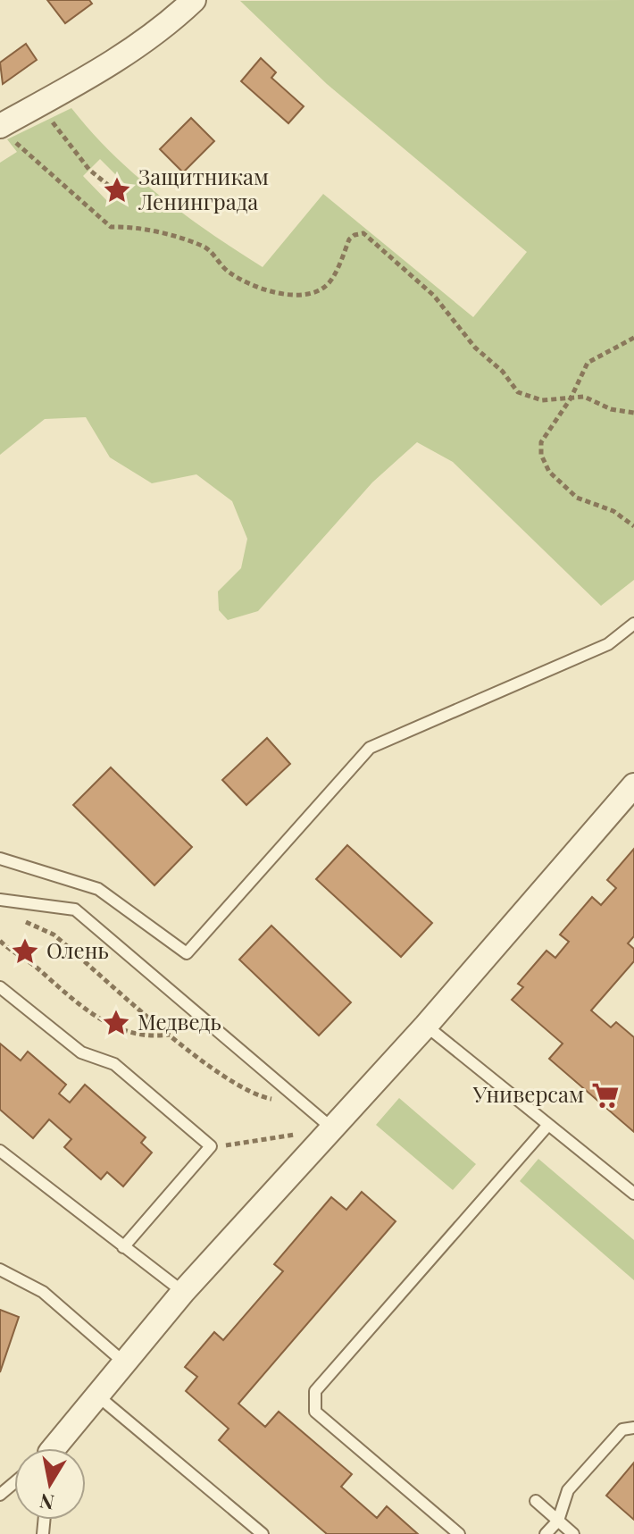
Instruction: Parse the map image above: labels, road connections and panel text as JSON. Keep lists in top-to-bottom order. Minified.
{"places":{"place":["Защитникам Ленинграда","Олень","Медведь"],"supermarket":["Универсам"]},"north":"bottom"}
